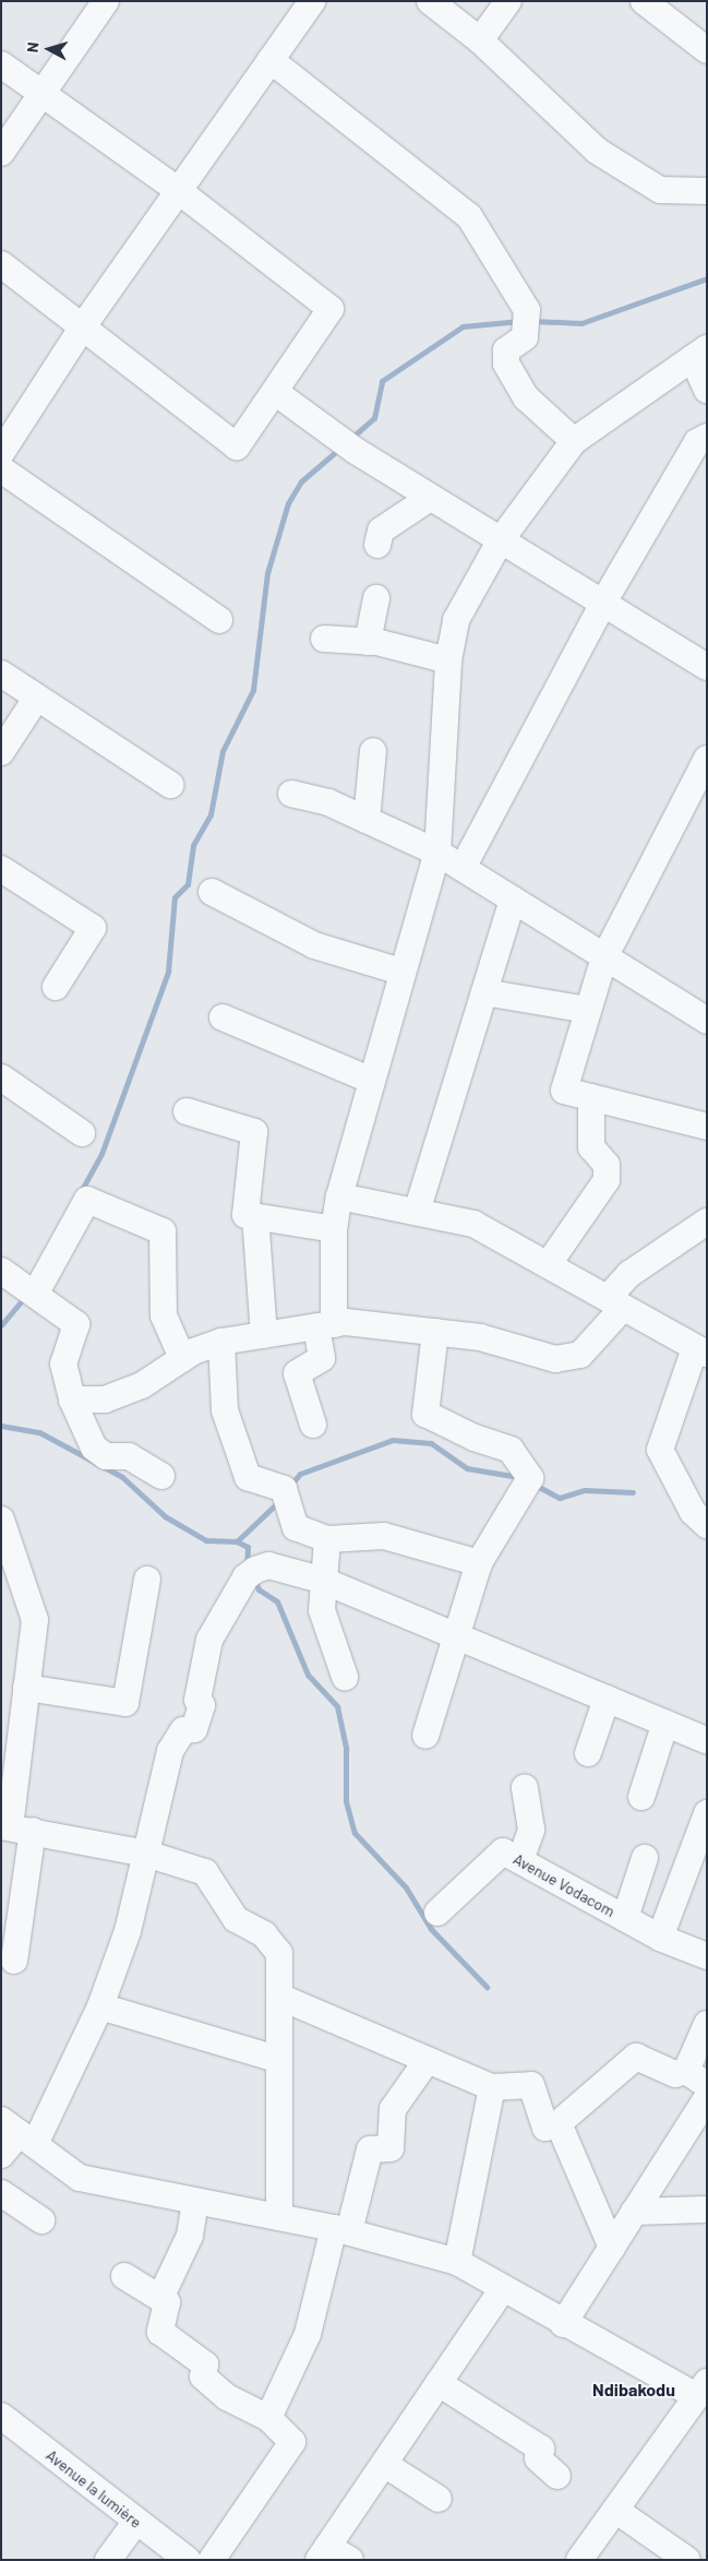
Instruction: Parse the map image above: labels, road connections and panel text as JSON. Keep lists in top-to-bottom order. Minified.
{"streets":{"street":["Avenue Vodacom","Avenue la lumière"]},"districts":["Ndibakodu"],"north":"left"}
